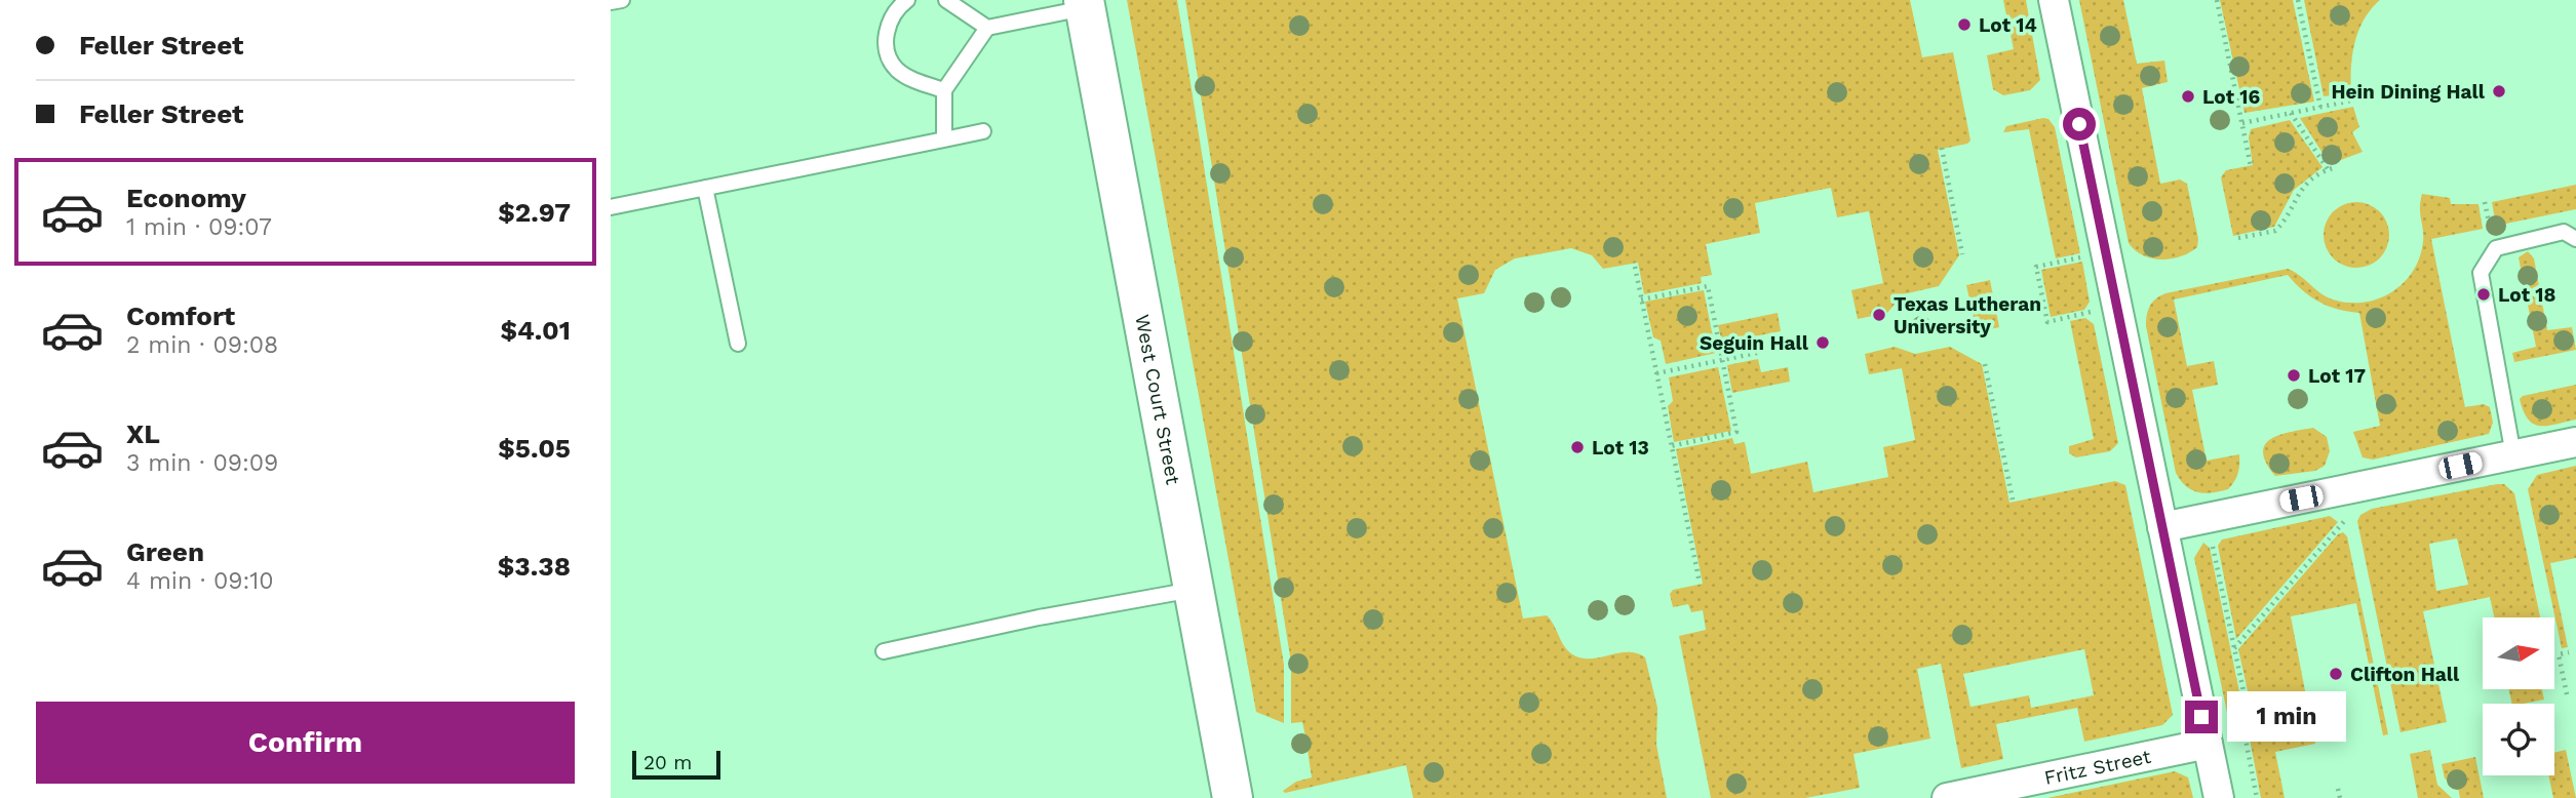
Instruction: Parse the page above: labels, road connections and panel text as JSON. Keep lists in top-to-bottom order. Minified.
{"streets":{"main road":["West Court Street"],"street":["Fritz Street"]},"places":["Lot 14","Hein Dining Hall","Lot 16","Lot 18","Texas Lutheran University","Seguin Hall","Lot 17","Lot 13","Clifton Hall"],"scale_bar":"20 m","north":"right","page":{"banner":["Feller Street","Feller Street"],"list":[{"name":"Economy","note":"1 min · 09:07","value":"$2.97"},{"name":"Comfort","note":"2 min · 09:08","value":"$4.01"},{"name":"XL","note":"3 min · 09:09","value":"$5.05"},{"name":"Green","note":"4 min · 09:10","value":"$3.38"}],"buttons":"Confirm","bubble":"1 min","scale":"20 m"}}
